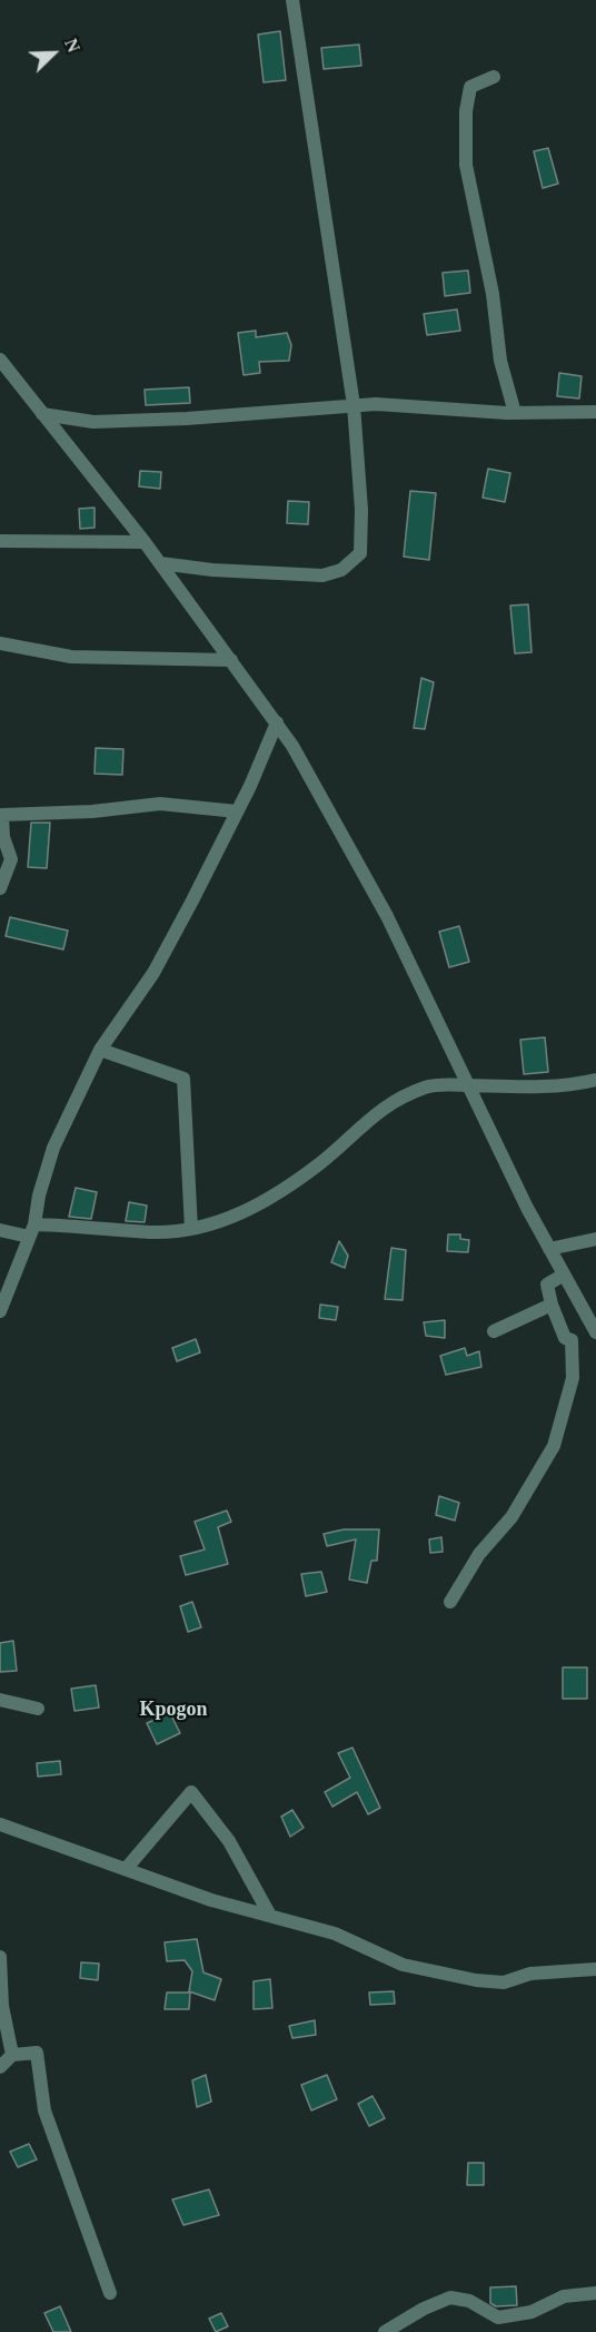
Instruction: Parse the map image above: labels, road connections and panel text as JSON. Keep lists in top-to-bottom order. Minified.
{"districts":["Kpogon"],"north":"top right"}
